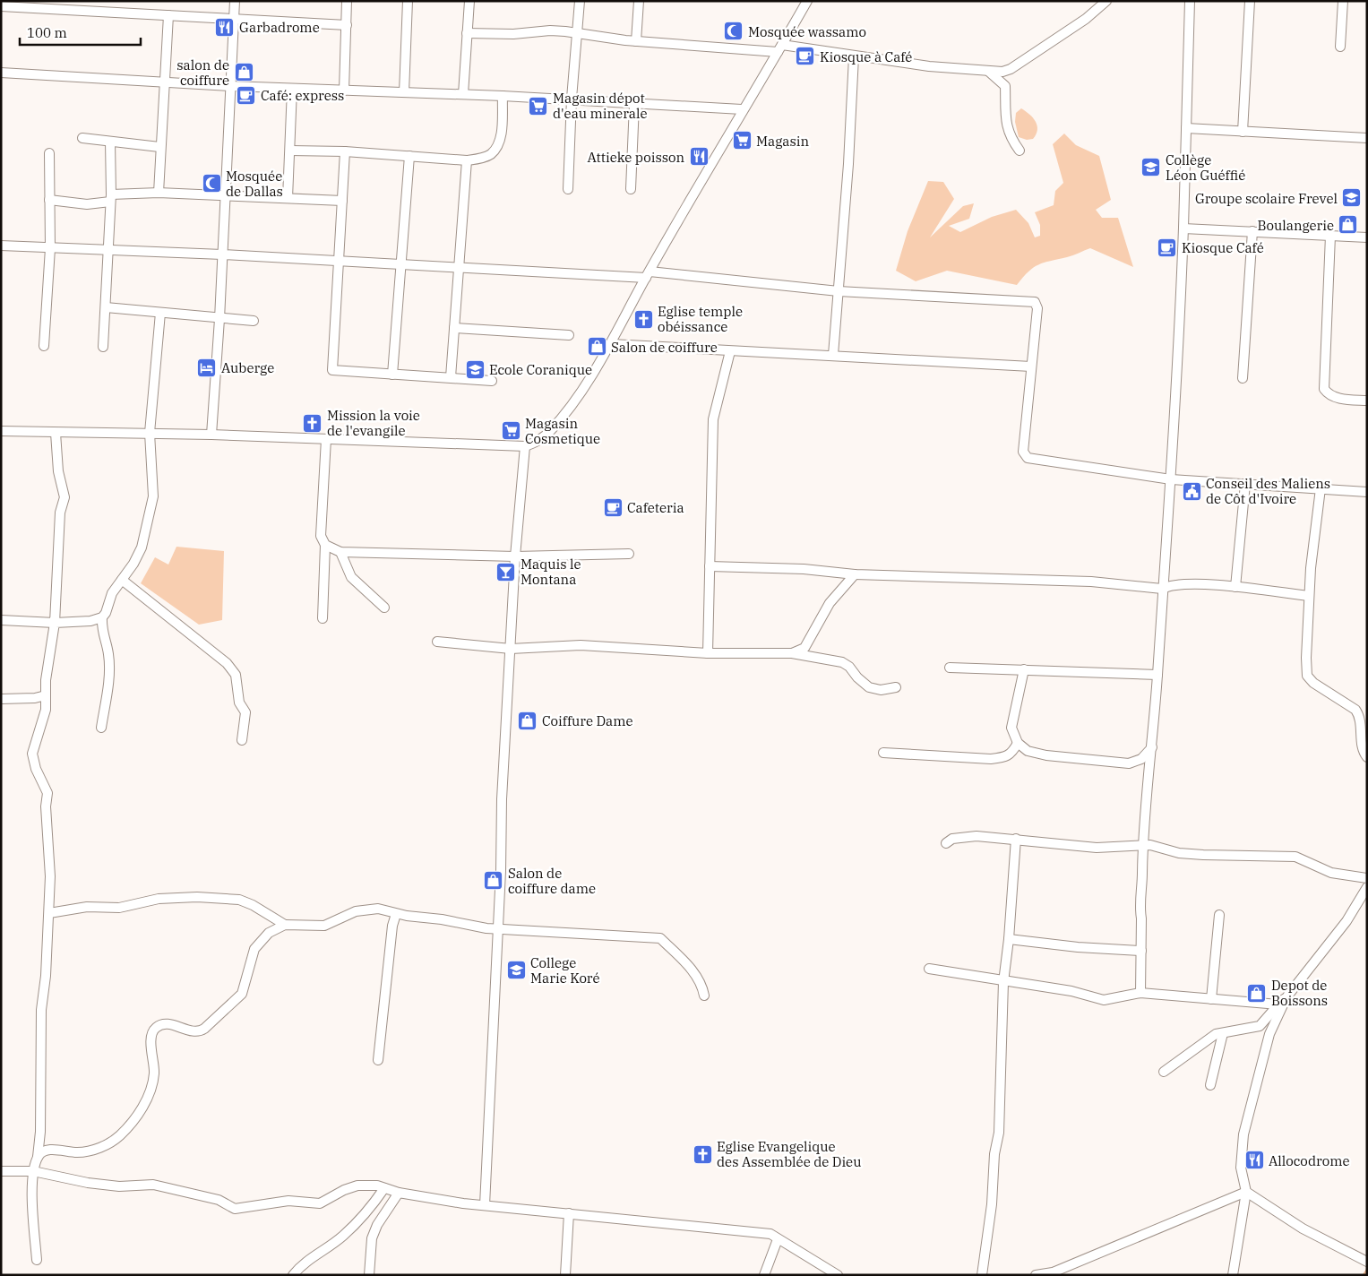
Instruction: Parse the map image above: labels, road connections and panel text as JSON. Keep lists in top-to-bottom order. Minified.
{"places":{"restaurant":["Garbadrome","Attieke poisson","Allocodrome"],"mosque":["Mosquée wassamo","Mosquée de Dallas"],"cafe":["Kiosque à Café","Café: express","Kiosque Café","Cafeteria"],"shop":["salon de coiffure","Boulangerie","Salon de coiffure","Coiffure Dame","Salon de coiffure dame","Depot de Boissons"],"supermarket":["Magasin dépot d'eau minerale","Magasin","Magasin Cosmetique"],"school or university":["Collège Léon Guéffié","Groupe scolaire Frevel","Ecole Coranique","College Marie Koré"],"church":["Eglise temple obéissance","Mission la voie de l'evangile","Eglise Evangelique des Assemblée de Dieu"],"hotel":["Auberge"],"public building":["Conseil des Maliens de Côt d'Ivoire"],"bar":["Maquis le Montana"]},"scale_bar":"100 m"}
